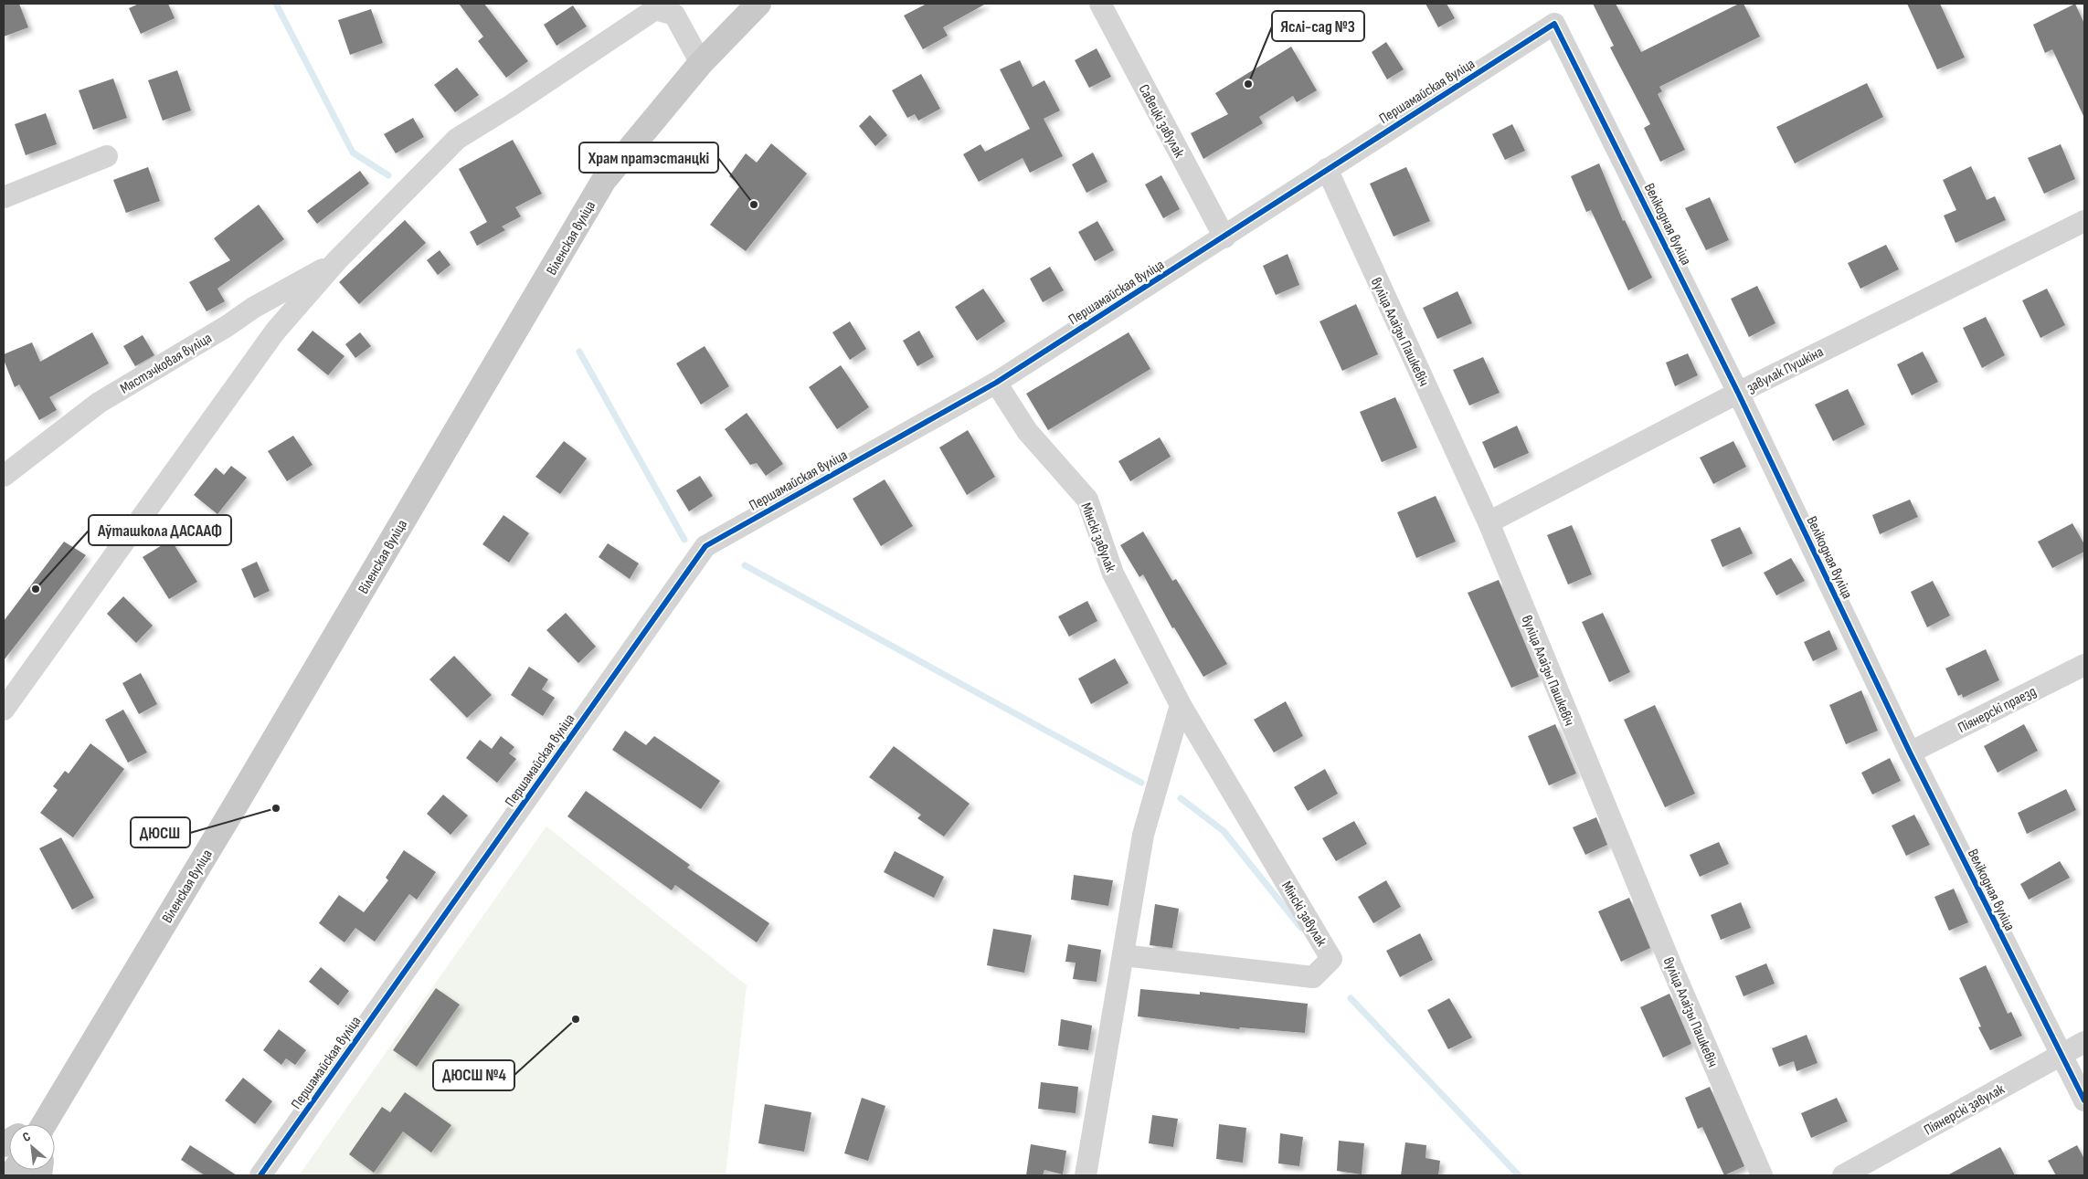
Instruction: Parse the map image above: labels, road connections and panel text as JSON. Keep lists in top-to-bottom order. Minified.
{"streets":{"main road":["Віленская вуліца"],"street":["Першамайская вуліца","Савецкі завулак","Велікодная вуліца","вуліца Алаізы Пашкевіч","Мястэчковая вуліца","завулак Пушкіна","Мінскі завулак","Піянерскі праезд","Піянерскі завулак"]},"crossings":[["Першамайская вуліца","Савецкі завулак"],["Першамайская вуліца","Велікодная вуліца"],["Першамайская вуліца","вуліца Алаізы Пашкевіч"],["Першамайская вуліца","Мінскі завулак"],["Велікодная вуліца","завулак Пушкіна"],["Велікодная вуліца","Піянерскі праезд"],["Велікодная вуліца","Піянерскі завулак"],["вуліца Алаізы Пашкевіч","завулак Пушкіна"]],"places":["Яслі-сад №3","Храм пратэстанцкі","Аўташкола ДАСААФ","ДЮСШ","ДЮСШ №4"],"north":"top left"}
